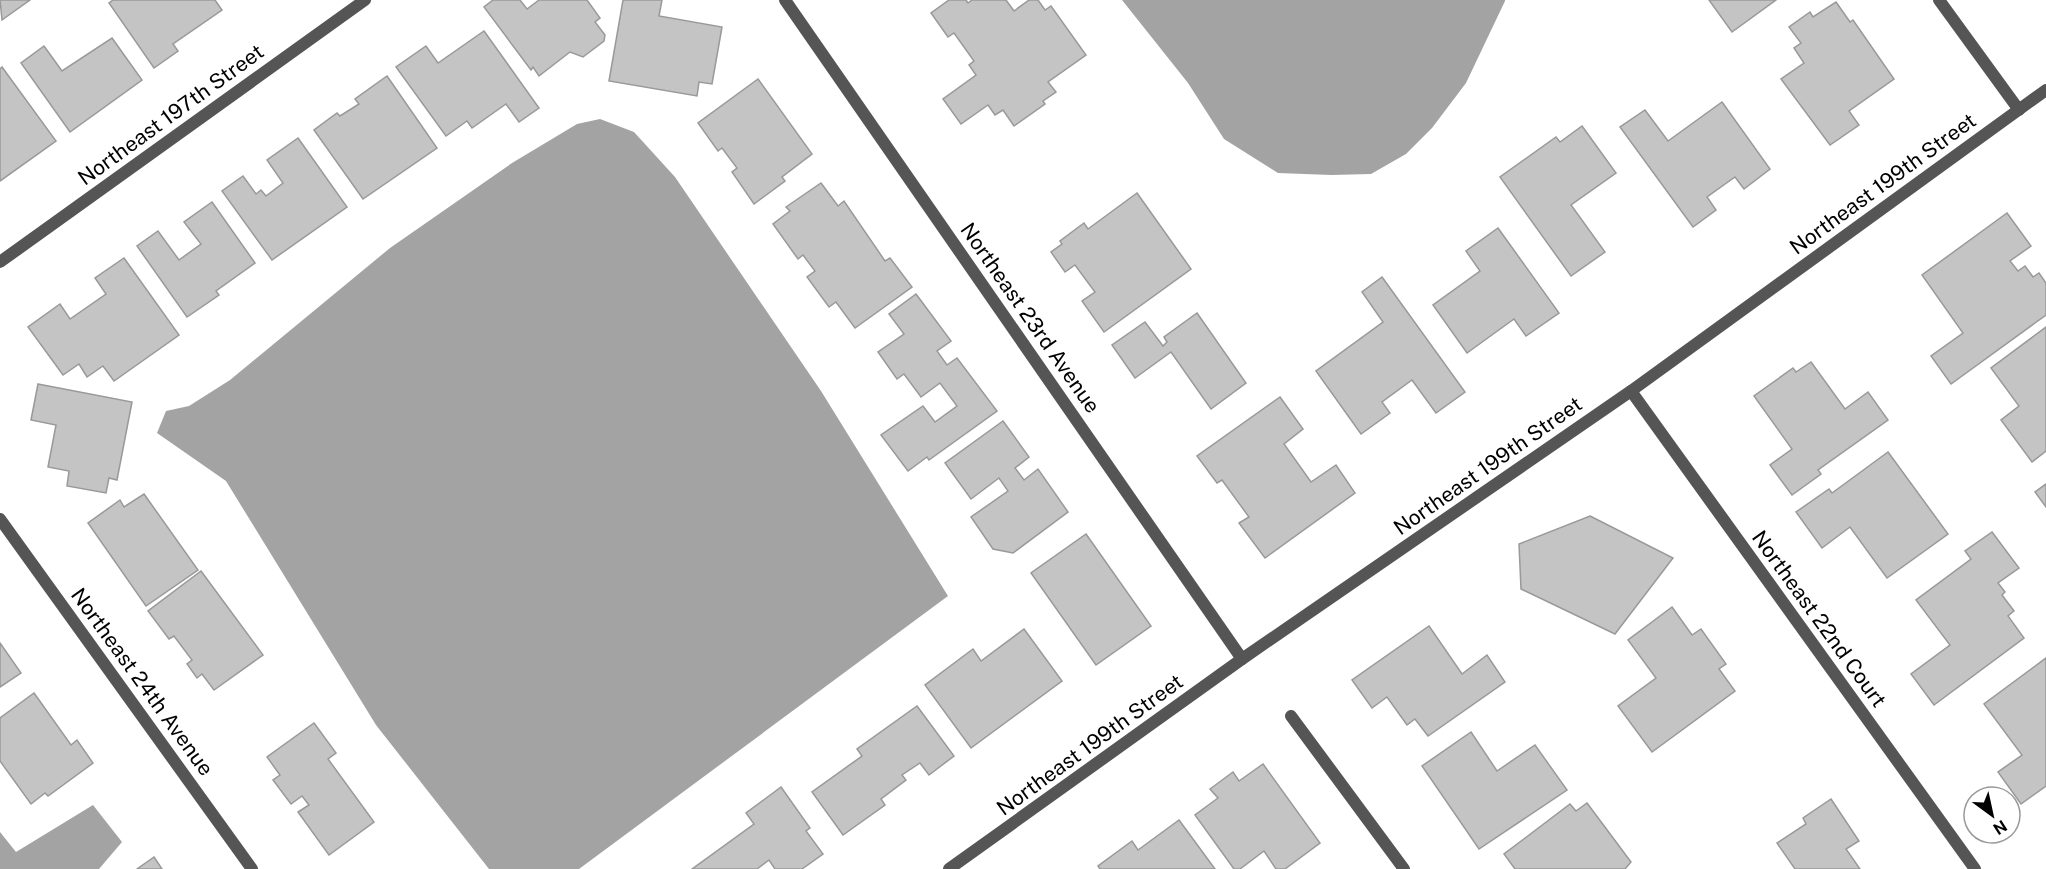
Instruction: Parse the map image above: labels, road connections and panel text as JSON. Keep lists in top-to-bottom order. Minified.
{"streets":{"street":["Northeast 197th Street","Northeast 199th Street","Northeast 23rd Avenue","Northeast 22nd Court","Northeast 24th Avenue"]},"crossings":[["Northeast 199th Street","Northeast 23rd Avenue"],["Northeast 199th Street","Northeast 22nd Court"]],"north":"bottom right"}
